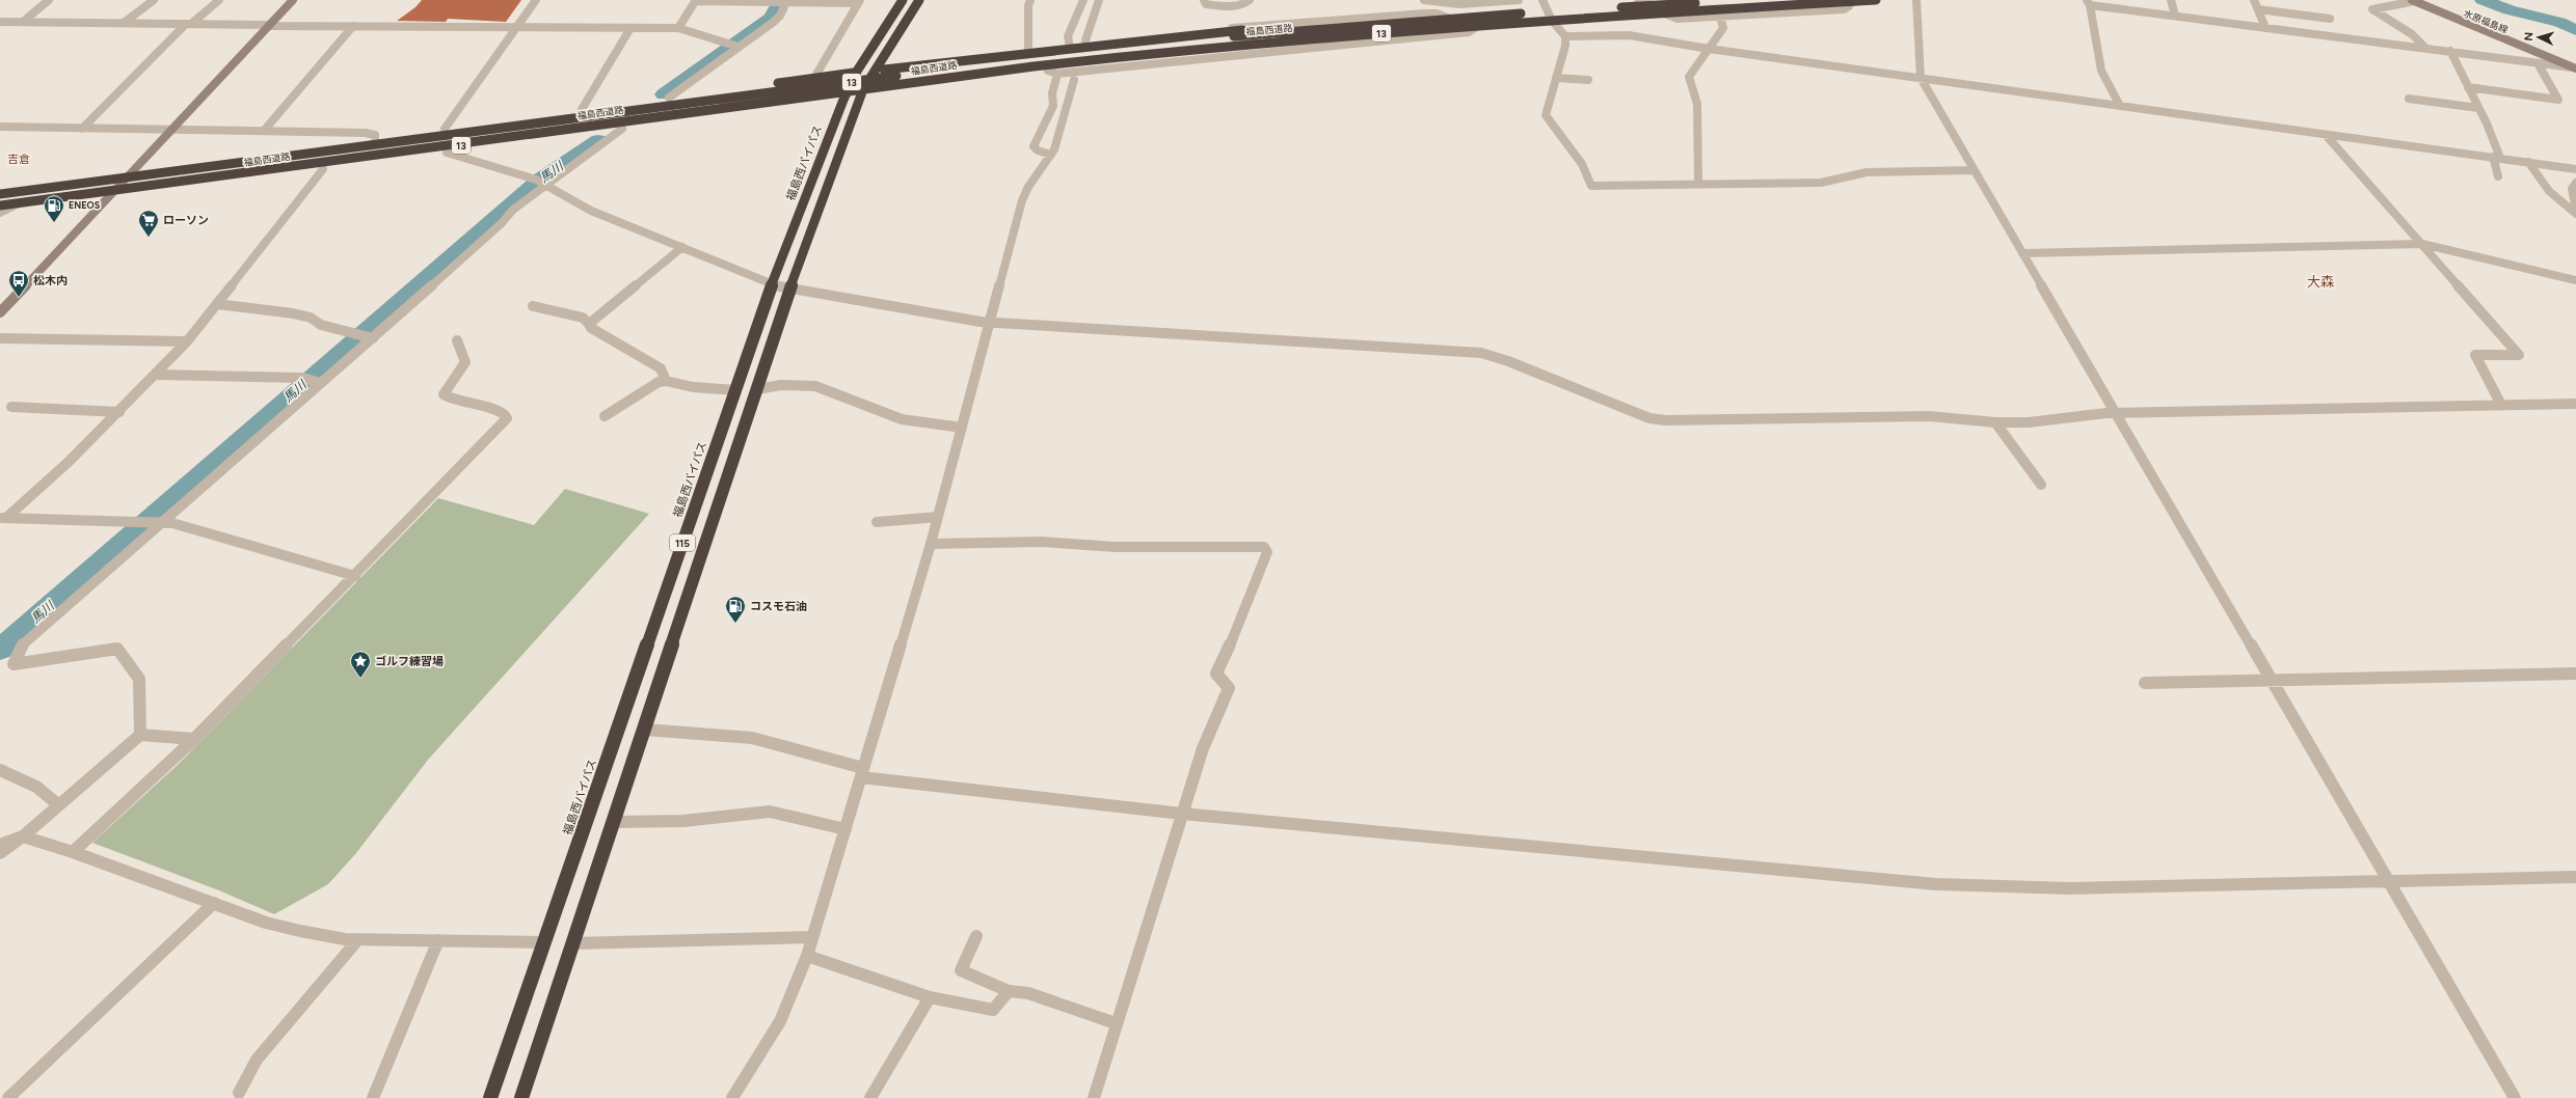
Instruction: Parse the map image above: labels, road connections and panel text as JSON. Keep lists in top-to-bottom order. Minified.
{"streets":{"highway":["福島西道路","13","福島西バイパス","115"],"street":["水原福島線"]},"districts":["吉倉","大森"],"water":["馬川"],"places":{"fuel station":["ENEOS","コスモ石油"],"supermarket":["ローソン"],"bus stop":["松木内"],"place":["ゴルフ練習場"]},"north":"left"}
